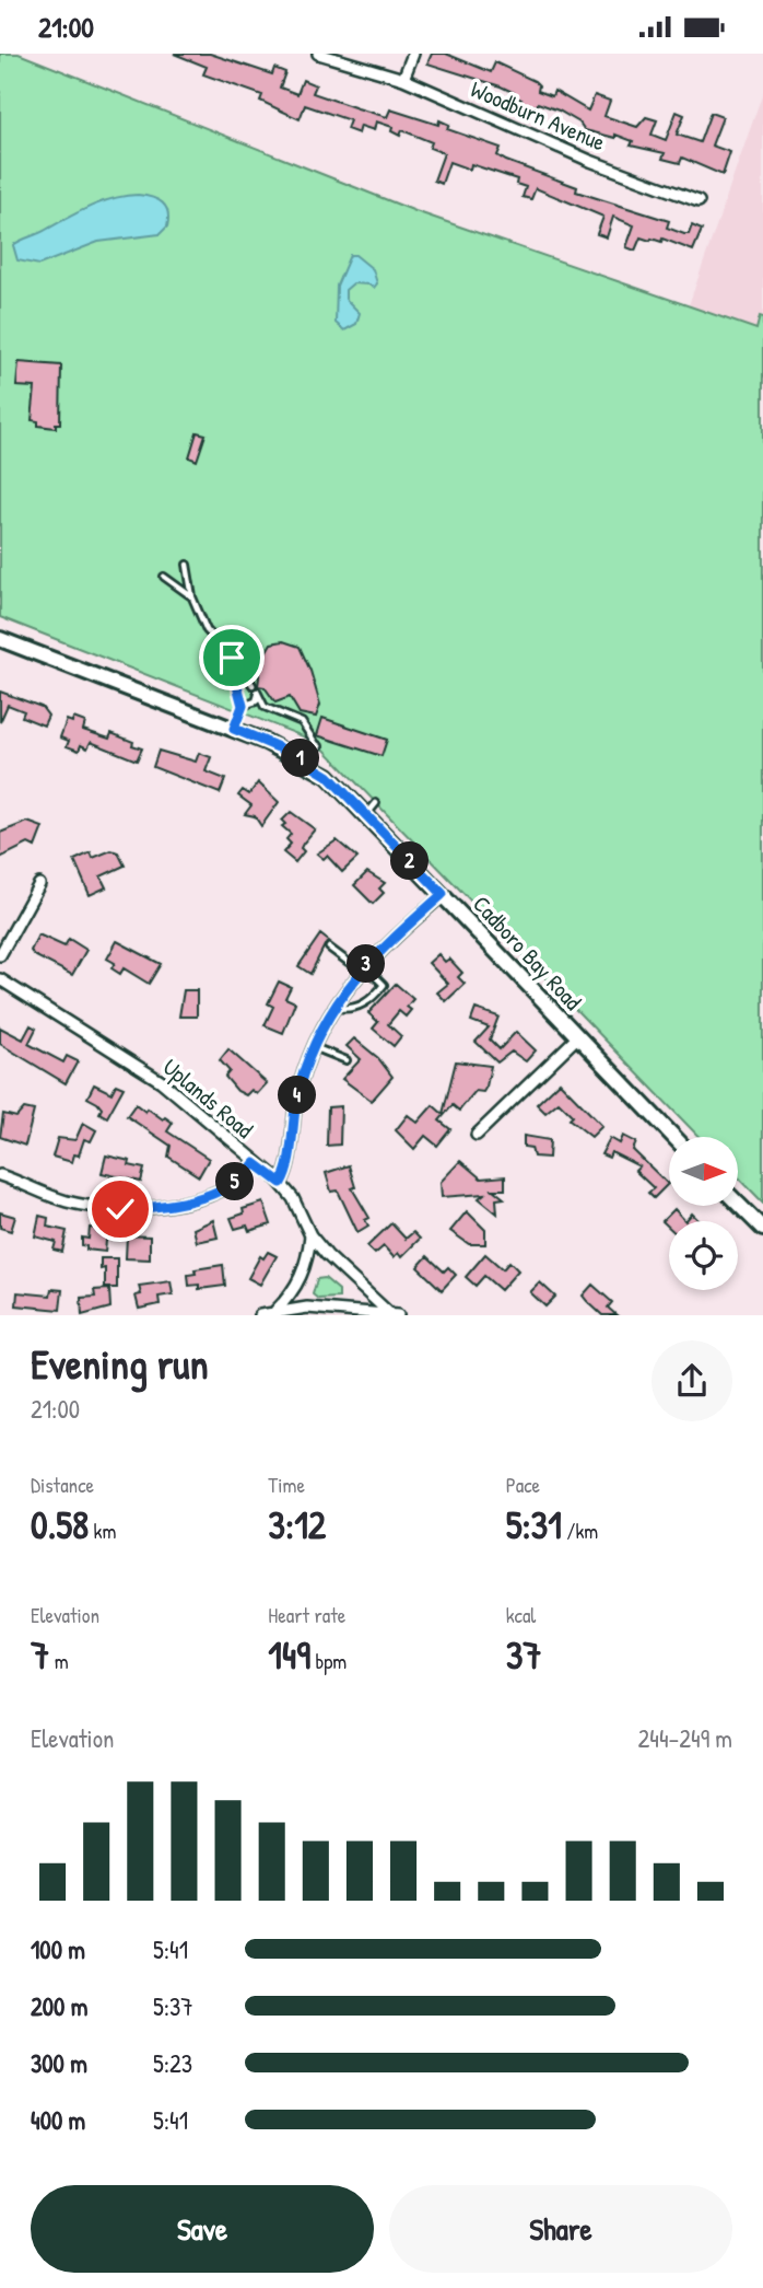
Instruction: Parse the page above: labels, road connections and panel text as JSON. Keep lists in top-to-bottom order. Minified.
{"streets":{"main road":["Cadboro Bay Road"],"street":["Woodburn Avenue","Uplands Road"]},"north":"right","page":{"status":"21:00","pins":["1","2","3","4","5"],"heading":["Evening run","21:00"],"stats":[["Distance","0.58 km"],["Time","3:12"],["Pace","5:31 /km"],["Elevation","7 m"],["Heart rate","149 bpm"],["kcal","37"]],"chart":["Elevation","244–249 m"],"list":[{"name":"100 m","note":"5:41"},{"name":"200 m","note":"5:37"},{"name":"300 m","note":"5:23"},{"name":"400 m","note":"5:41"}],"buttons":["Save","Share"]}}
